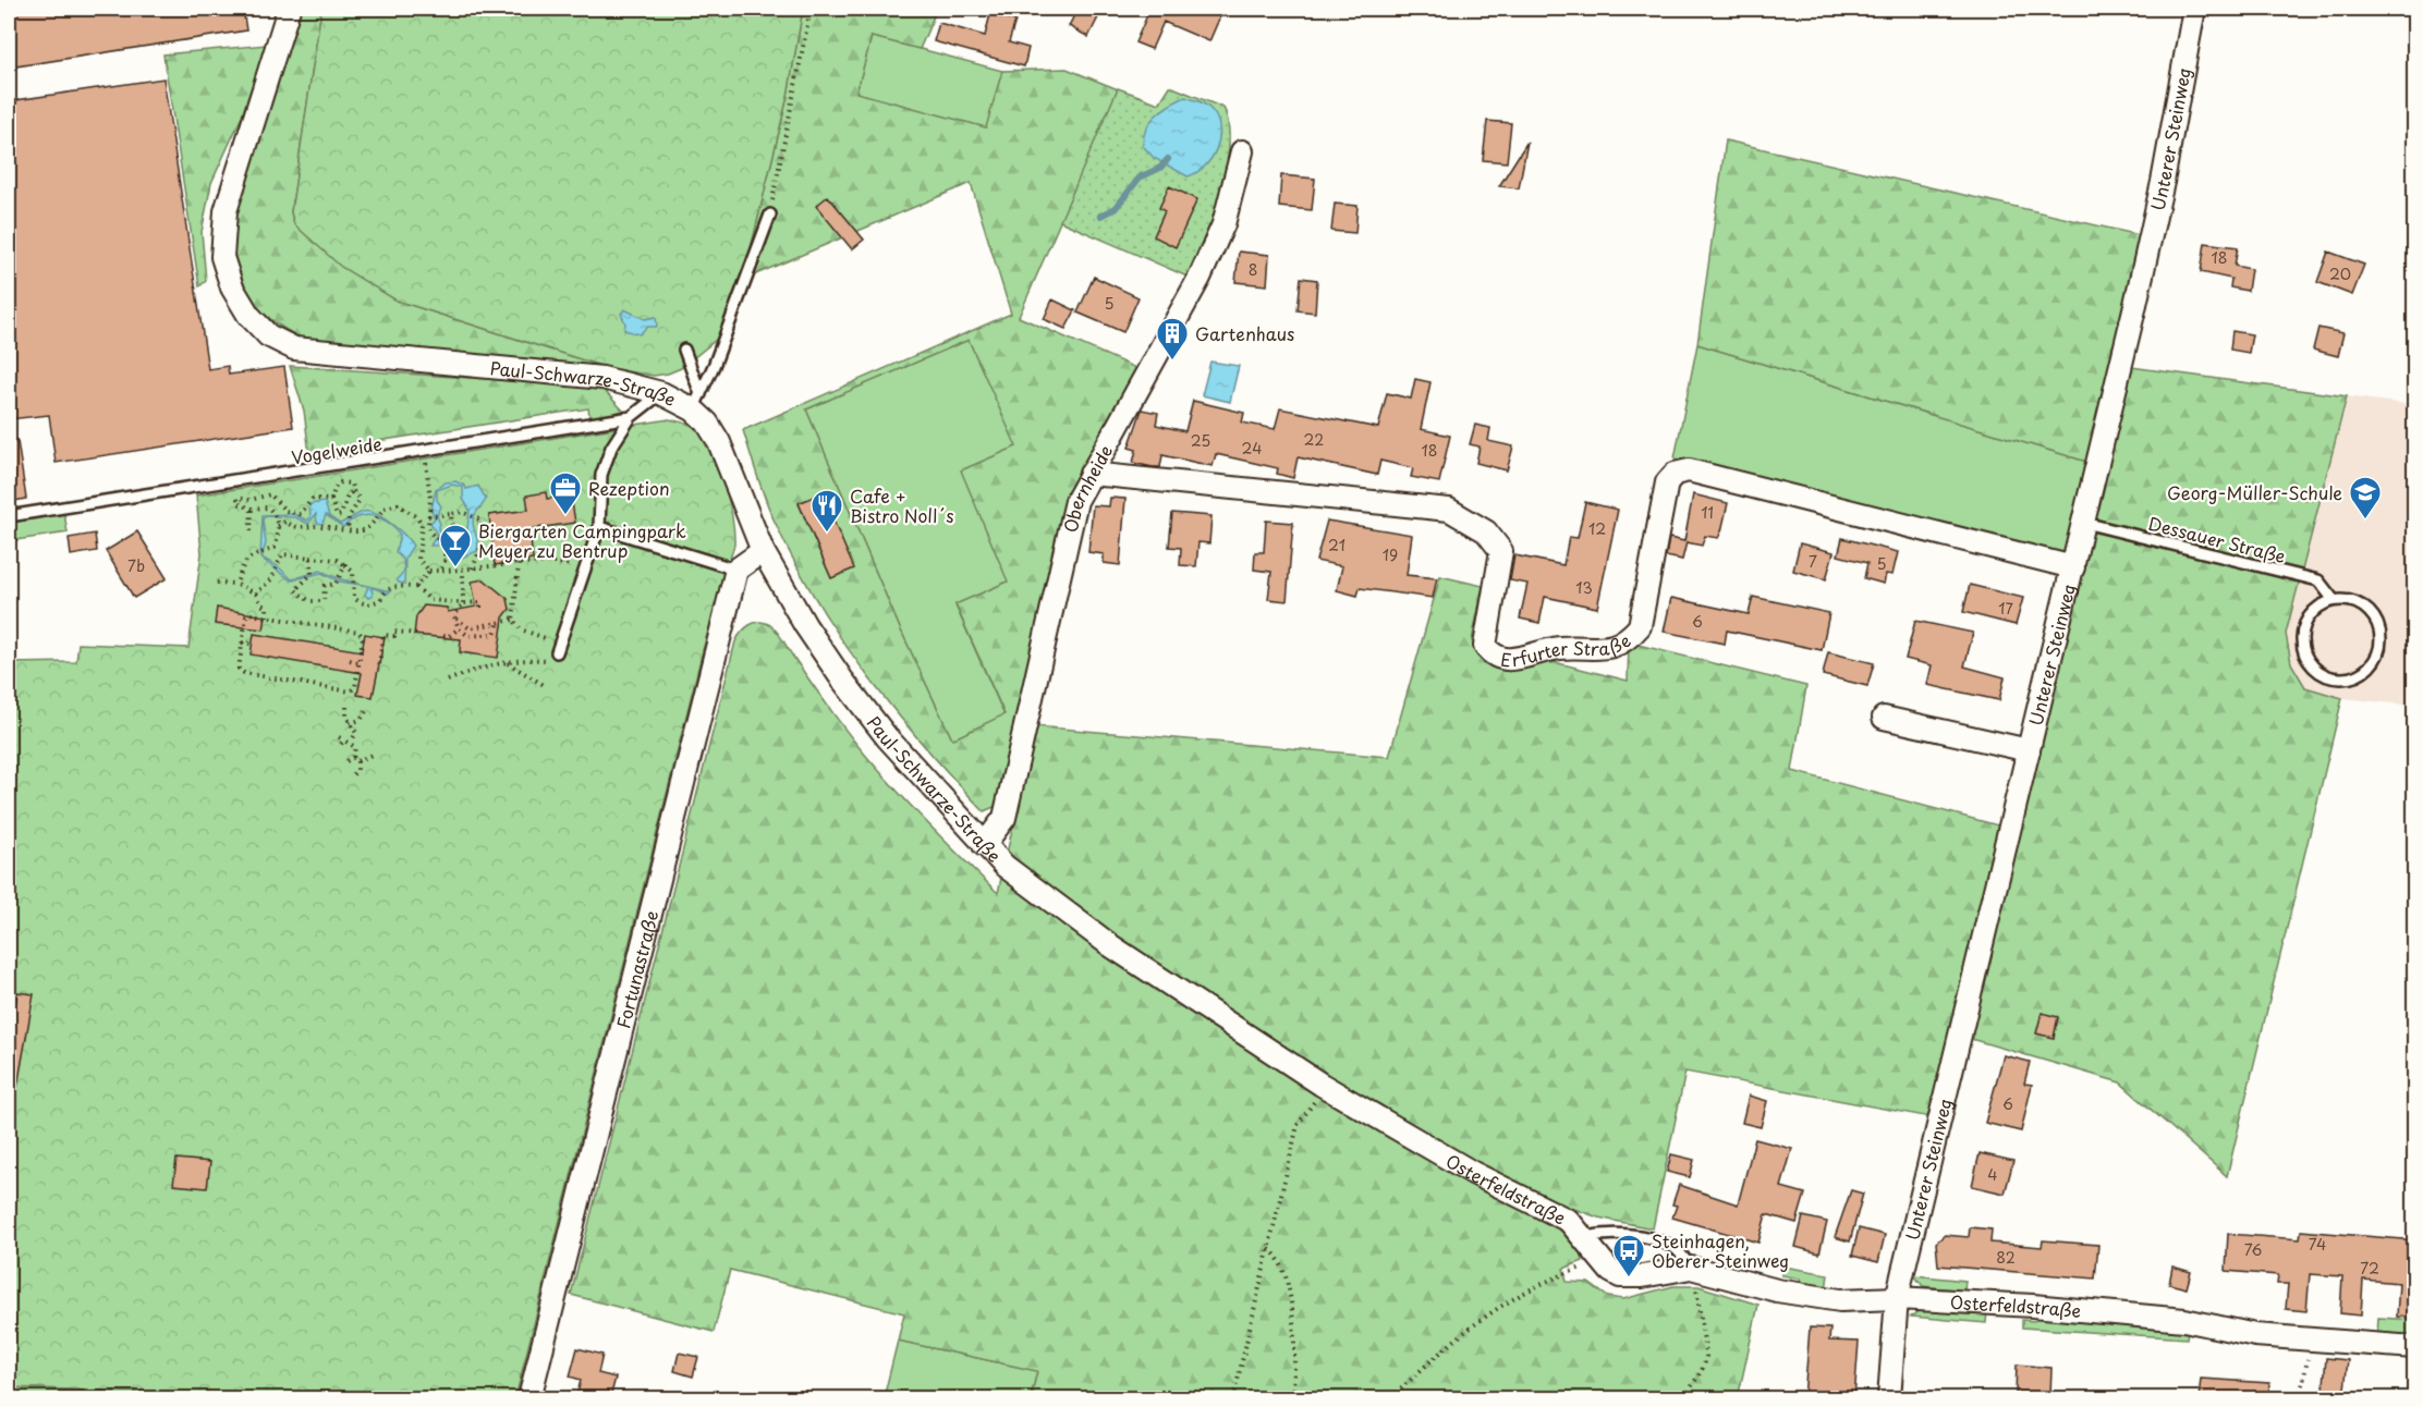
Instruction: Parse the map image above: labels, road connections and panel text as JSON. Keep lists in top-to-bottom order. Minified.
{"streets":{"street":["Unterer Steinweg","Paul-Schwarze-Straße","Obernheide","Erfurter Straße","Fortunastraße","Osterfeldstraße"],"lane":["Vogelweide","Dessauer Straße"]},"crossings":[["Unterer Steinweg","Dessauer Straße"],["Unterer Steinweg","Erfurter Straße"],["Unterer Steinweg","Osterfeldstraße"],["Paul-Schwarze-Straße","Vogelweide"],["Paul-Schwarze-Straße","Obernheide"],["Paul-Schwarze-Straße","Osterfeldstraße"],["Obernheide","Erfurter Straße"]],"places":{"building":["Gartenhaus"],"office":["Rezeption"],"school or university":["Georg-Müller-Schule"],"restaurant":["Cafe + Bistro Noll´s"],"bar":["Biergarten Campingpark Meyer zu Bentrup"],"bus stop":["Steinhagen, Oberer Steinweg"]},"house_numbers":["18","8","20","5","22","25","24","18","11","12","21","19","7","5","7b","13","17","6","6","4","74","76","82","72"]}
